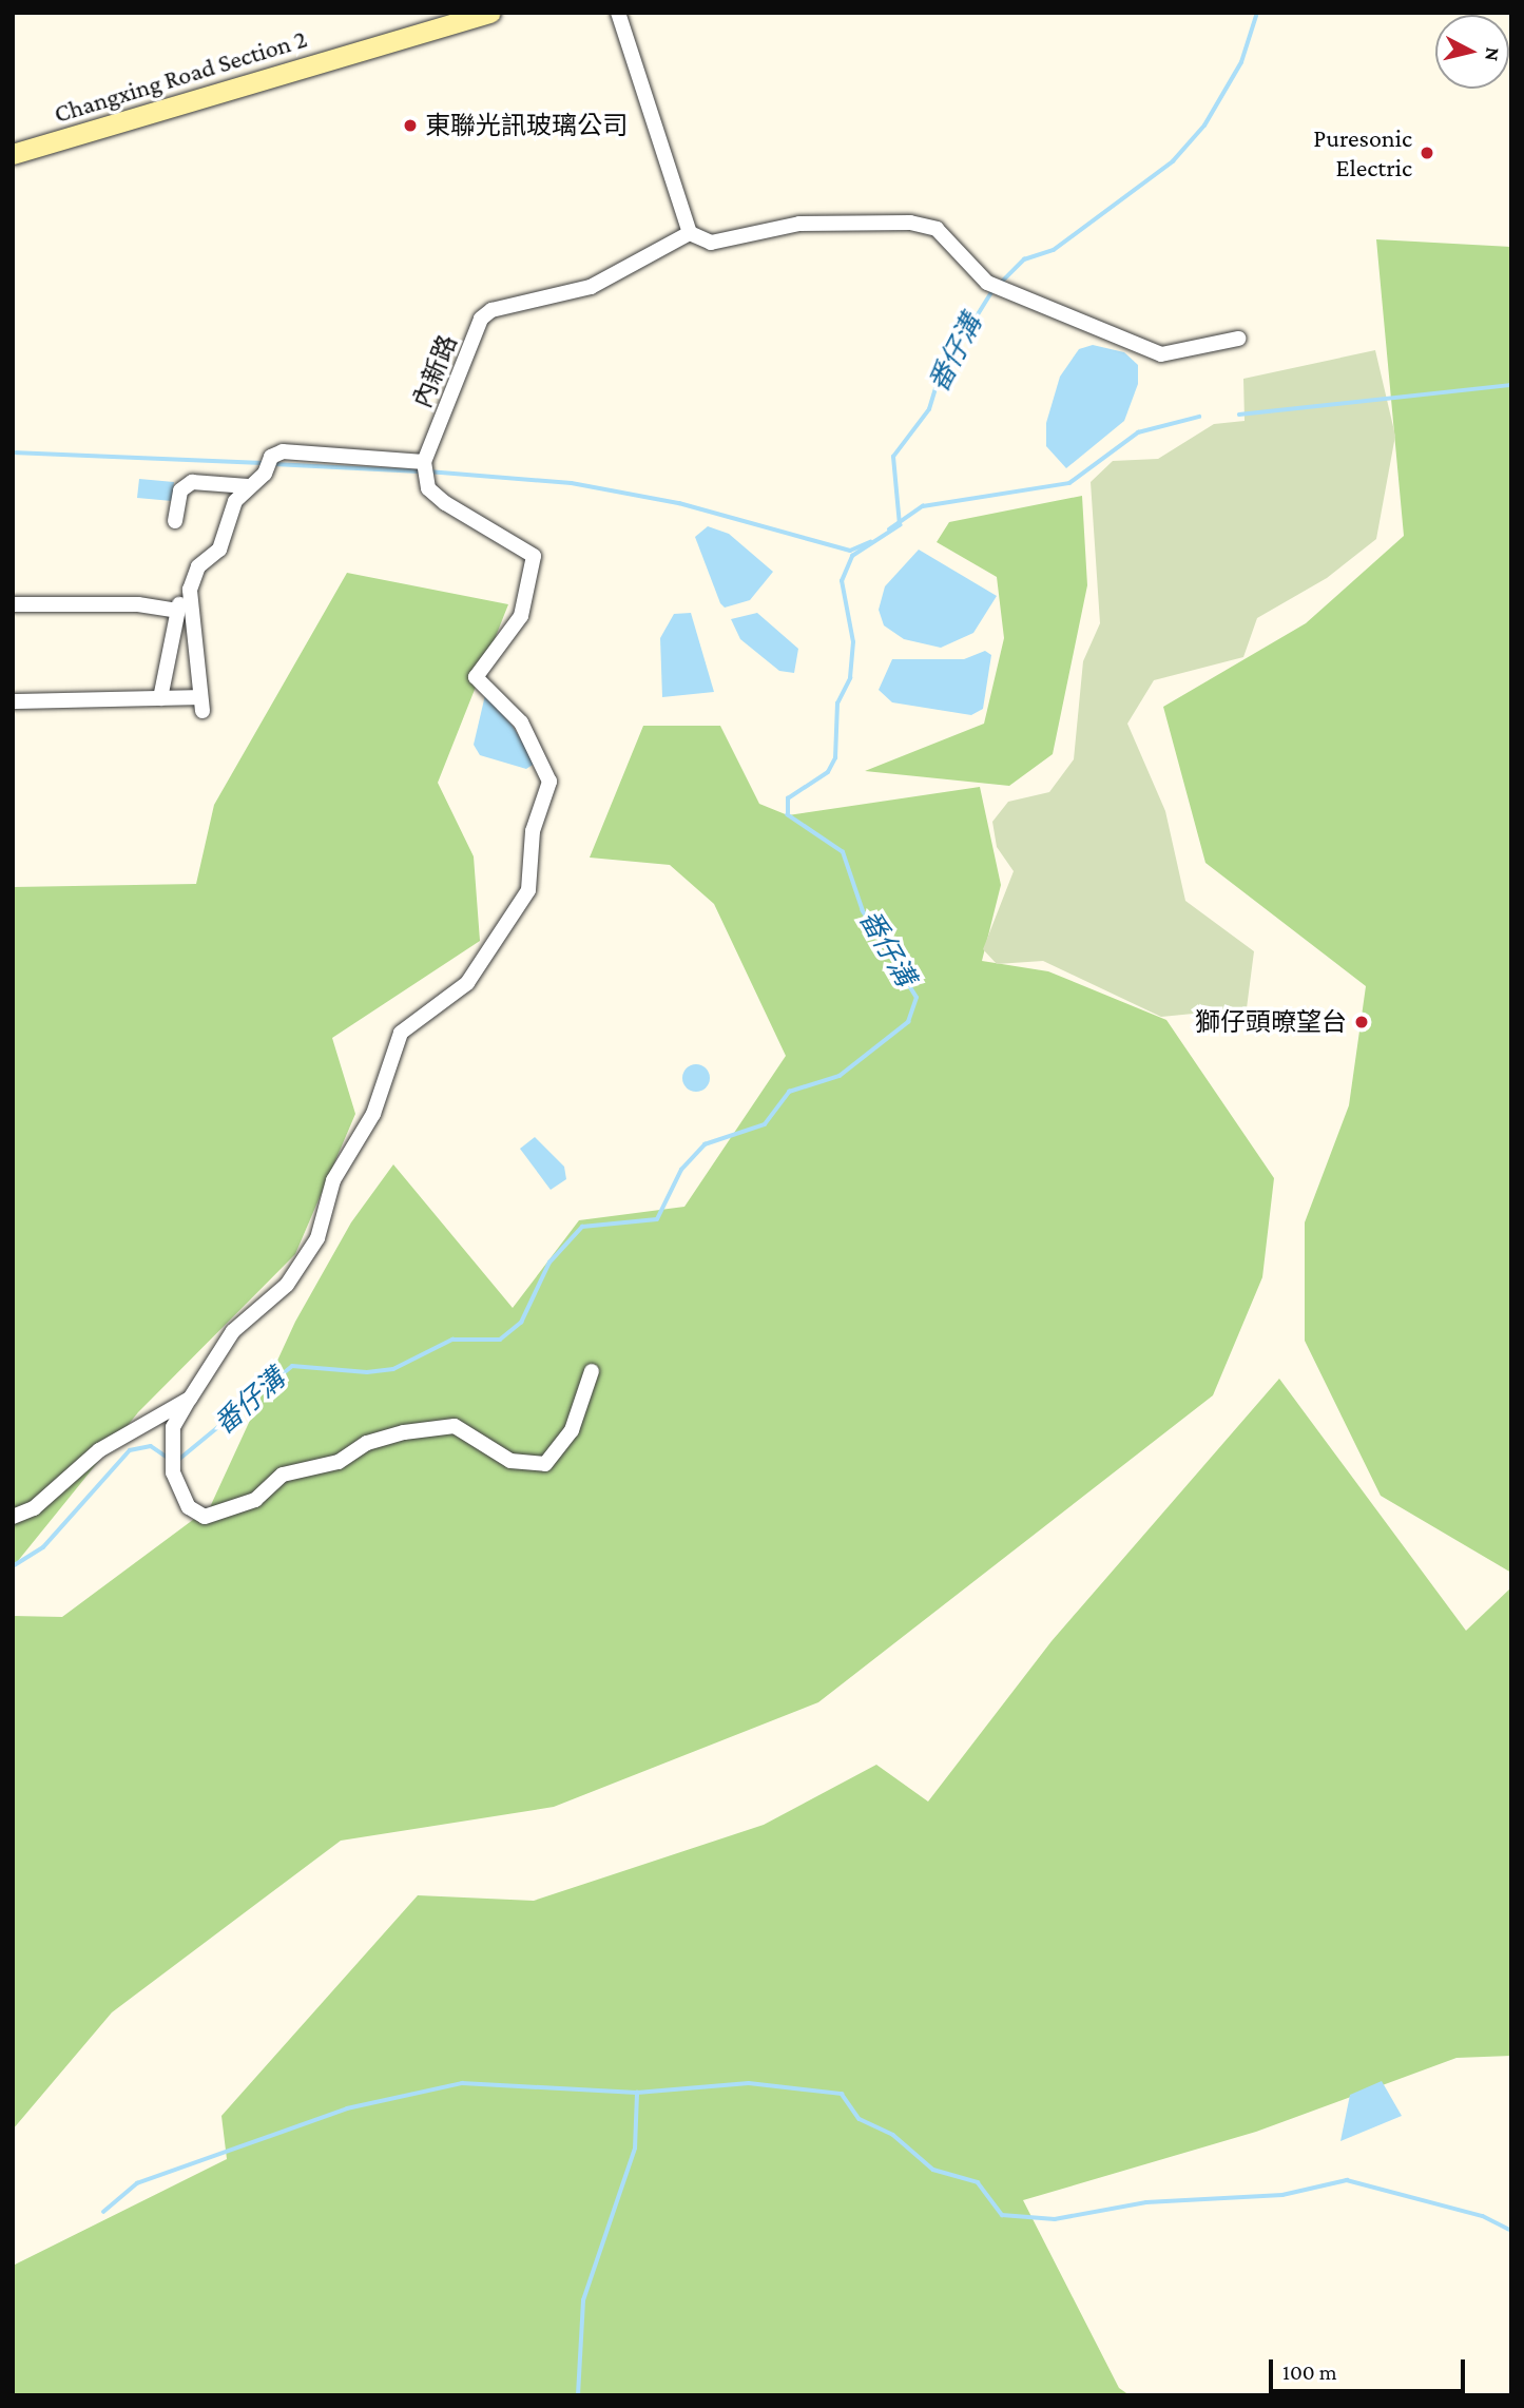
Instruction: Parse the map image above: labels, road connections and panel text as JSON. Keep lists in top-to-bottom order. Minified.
{"streets":{"street":["Changxing Road Section 2","內新路"]},"water":["番仔溝"],"places":["東聯光訊玻璃公司","Puresonic Electric","獅仔頭暸望台"],"scale_bar":"100 m","north":"right"}
